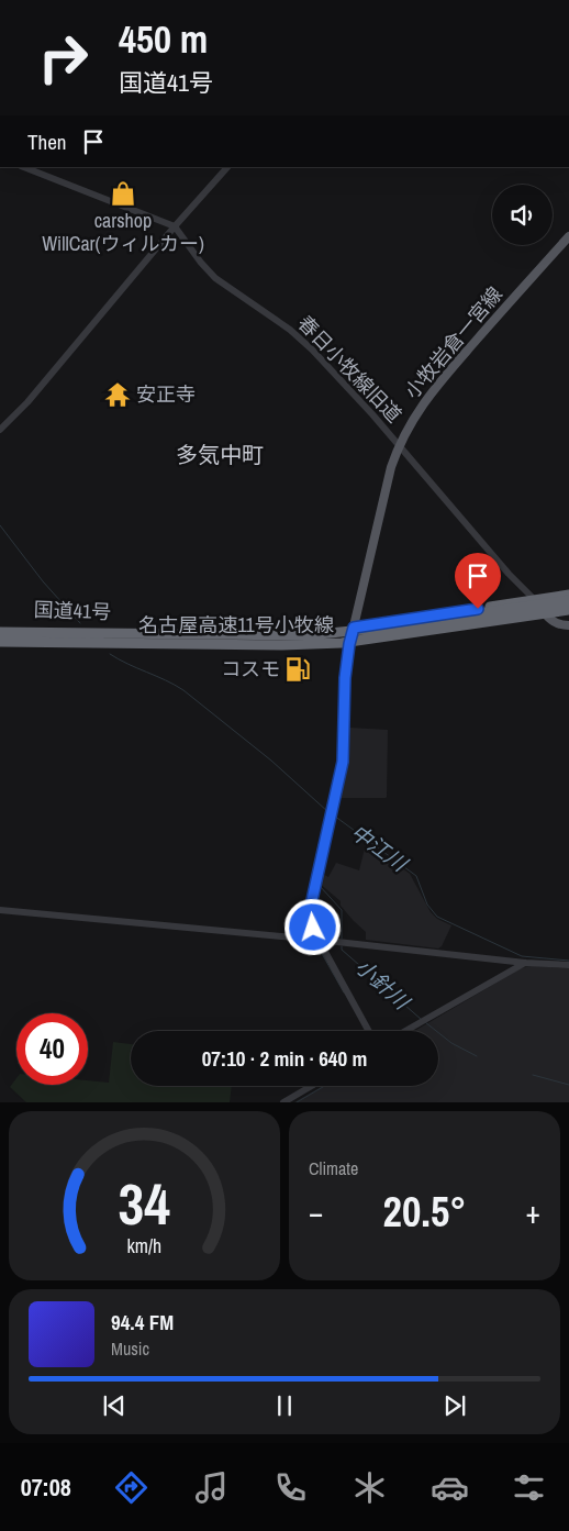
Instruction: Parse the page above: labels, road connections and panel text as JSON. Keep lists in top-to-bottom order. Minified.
{"streets":{"highway":["国道41号","名古屋高速11号小牧線"],"main road":["小牧岩倉一宮線"],"street":["春日小牧線旧道"]},"crossings":[["小牧岩倉一宮線","春日小牧線旧道"],["小牧岩倉一宮線","国道41号"],["春日小牧線旧道","国道41号"],["春日小牧線旧道","名古屋高速11号小牧線"],["国道41号","名古屋高速11号小牧線"]],"districts":["多気中町"],"water":["中江川","小針川"],"places":{"shop":["carshop WillCar(ウィルカー)"],"temple":["安正寺"],"fuel station":["コスモ"]},"page":{"turn":["450 m","国道41号"],"then":"Then","limit":"40","trip":"07:10 · 2 min · 640 m","tile":"Climate","heat":["−","20.5°","+"],"song":["94.4 FM","Music"],"tabs":"07:08","gauge":["34","km/h"]}}
